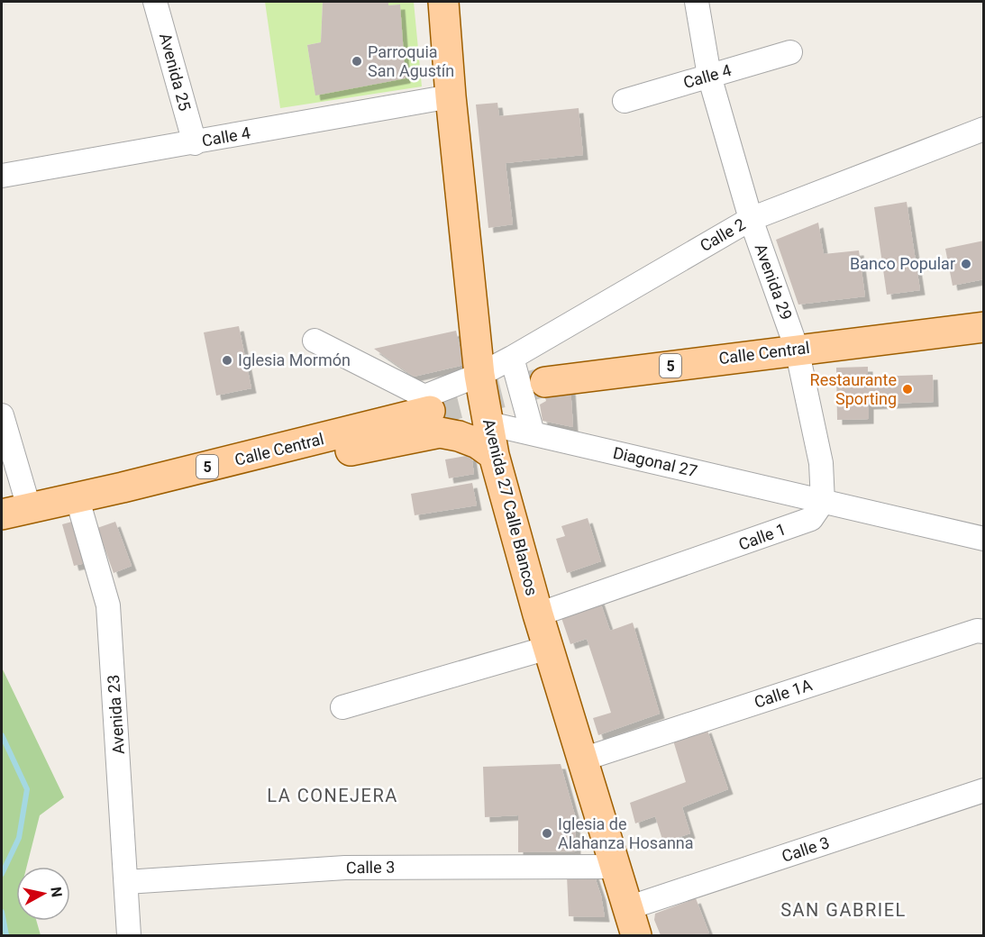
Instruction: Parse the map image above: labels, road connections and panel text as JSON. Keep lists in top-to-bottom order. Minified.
{"streets":{"main road":["Calle Central","5","Avenida 27 Calle Blancos"],"street":["Avenida 25","Calle 4","Calle 2","Avenida 29","Diagonal 27","Calle 1","Calle 1A","Avenida 23","Calle 3"]},"crossings":[["Avenida 25","Calle 4"],["Calle 4","Avenida 29"],["Calle 4","Avenida 27 Calle Blancos"],["Calle 2","Avenida 29"],["Calle 2","Calle Central"],["Calle 2","Avenida 27 Calle Blancos"],["Avenida 29","Calle Central"],["Avenida 29","Diagonal 27"],["Avenida 29","Calle 1"],["Calle Central","Avenida 23"],["Diagonal 27","Avenida 27 Calle Blancos"],["Diagonal 27","Calle 1"],["Avenida 27 Calle Blancos","Calle 1"],["Avenida 27 Calle Blancos","Calle 1A"],["Avenida 27 Calle Blancos","Calle 3"],["Avenida 23","Calle 3"]],"districts":["LA CONEJERA","SAN GABRIEL"],"places":["Parroquia San Agustín","Banco Popular","Iglesia Mormón","Restaurante Sporting","Iglesia de Alahanza Hosanna"],"north":"right"}
